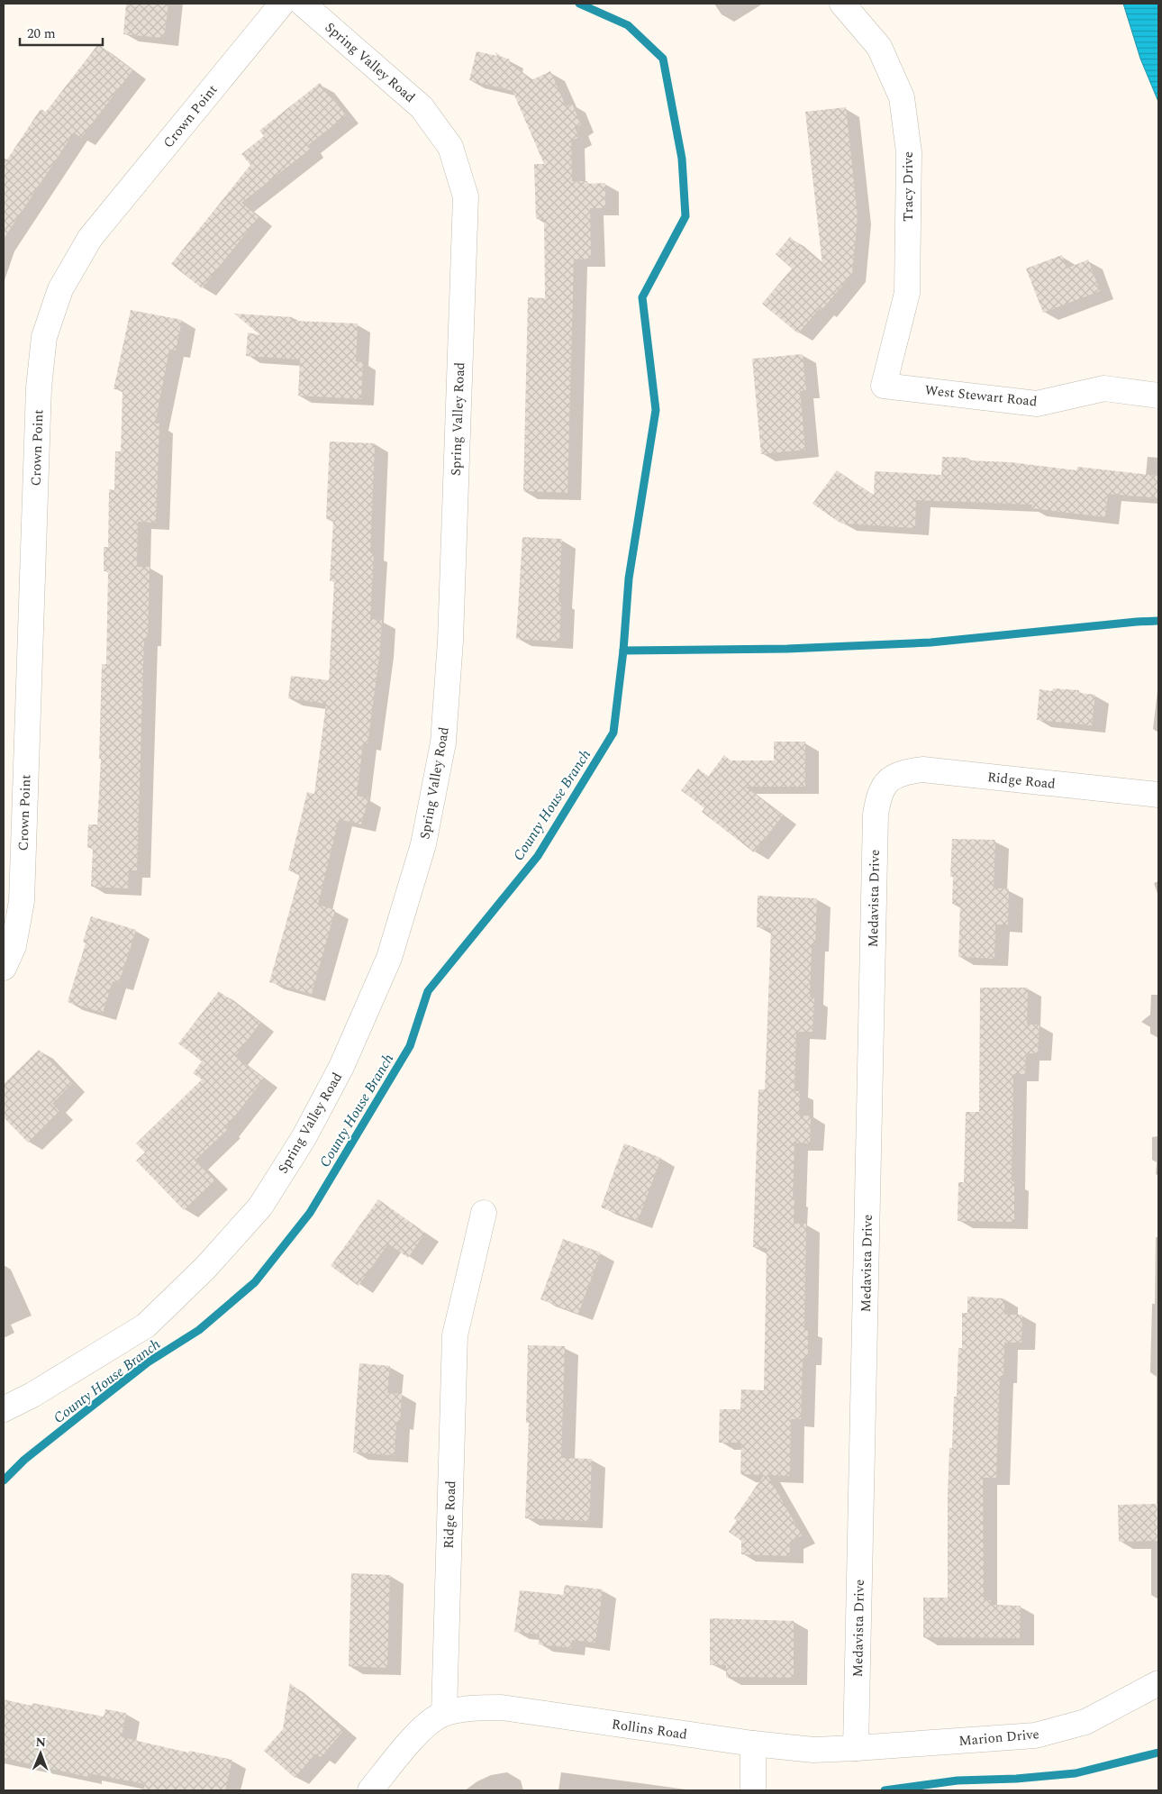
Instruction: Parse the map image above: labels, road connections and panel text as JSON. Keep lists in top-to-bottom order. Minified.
{"streets":{"street":["Spring Valley Road","Crown Point","Tracy Drive","West Stewart Road","Ridge Road","Medavista Drive","Rollins Road","Marion Drive"]},"crossings":[["Tracy Drive","West Stewart Road"],["Ridge Road","Medavista Drive"],["Ridge Road","Rollins Road"],["Medavista Drive","Rollins Road"],["Medavista Drive","Marion Drive"],["Rollins Road","Marion Drive"]],"water":["County House Branch"],"scale_bar":"20 m","north":"top"}
